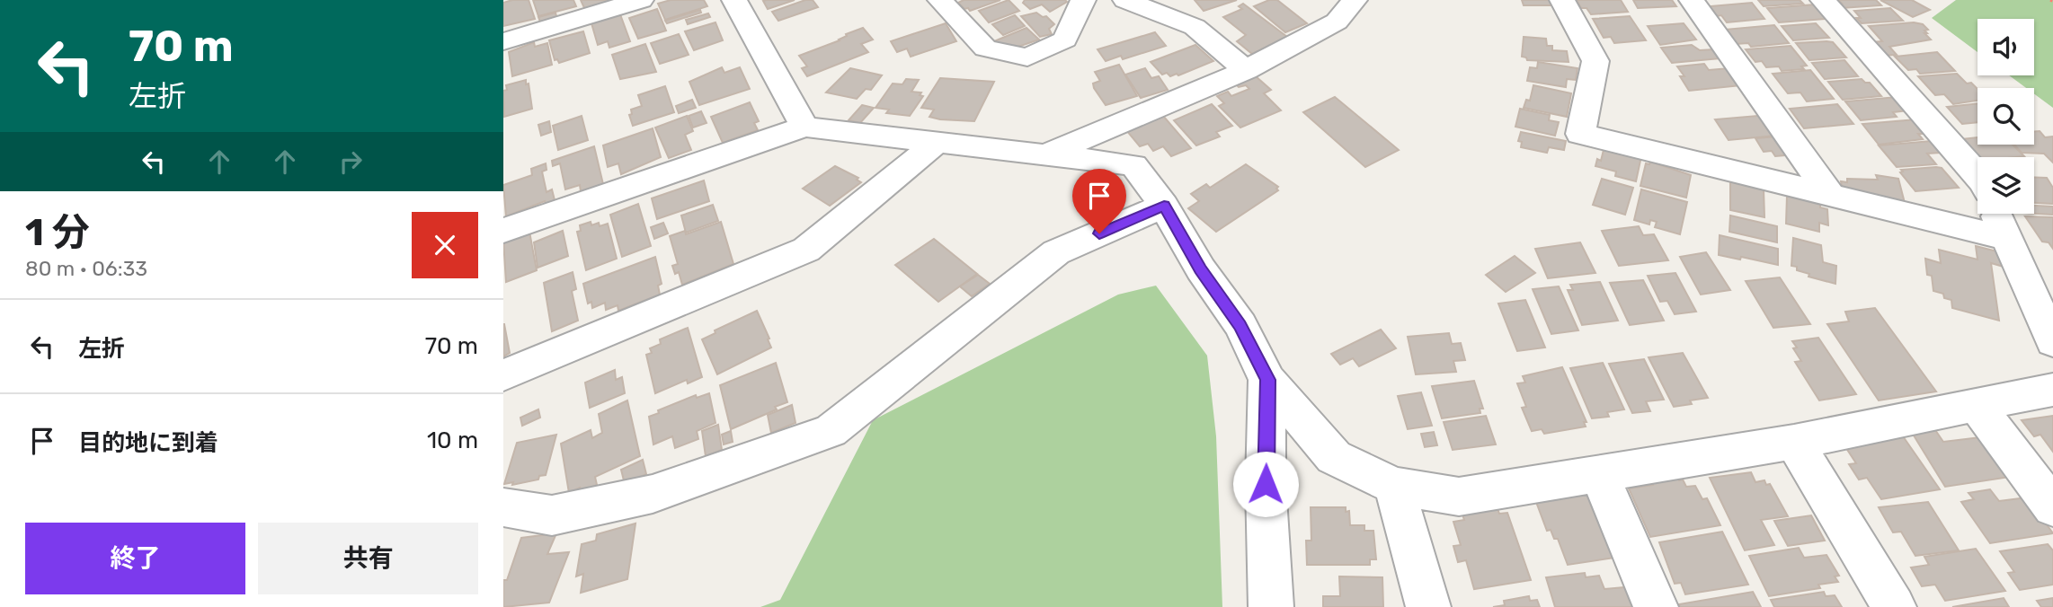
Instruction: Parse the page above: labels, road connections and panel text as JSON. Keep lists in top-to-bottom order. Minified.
{"page":{"turn":["70 m","左折"],"heading":["1 分","80 m · 06:33"],"list":[{"name":"左折","value":"70 m"},{"name":"目的地に到着","value":"10 m"}],"buttons":["終了","共有"]}}
